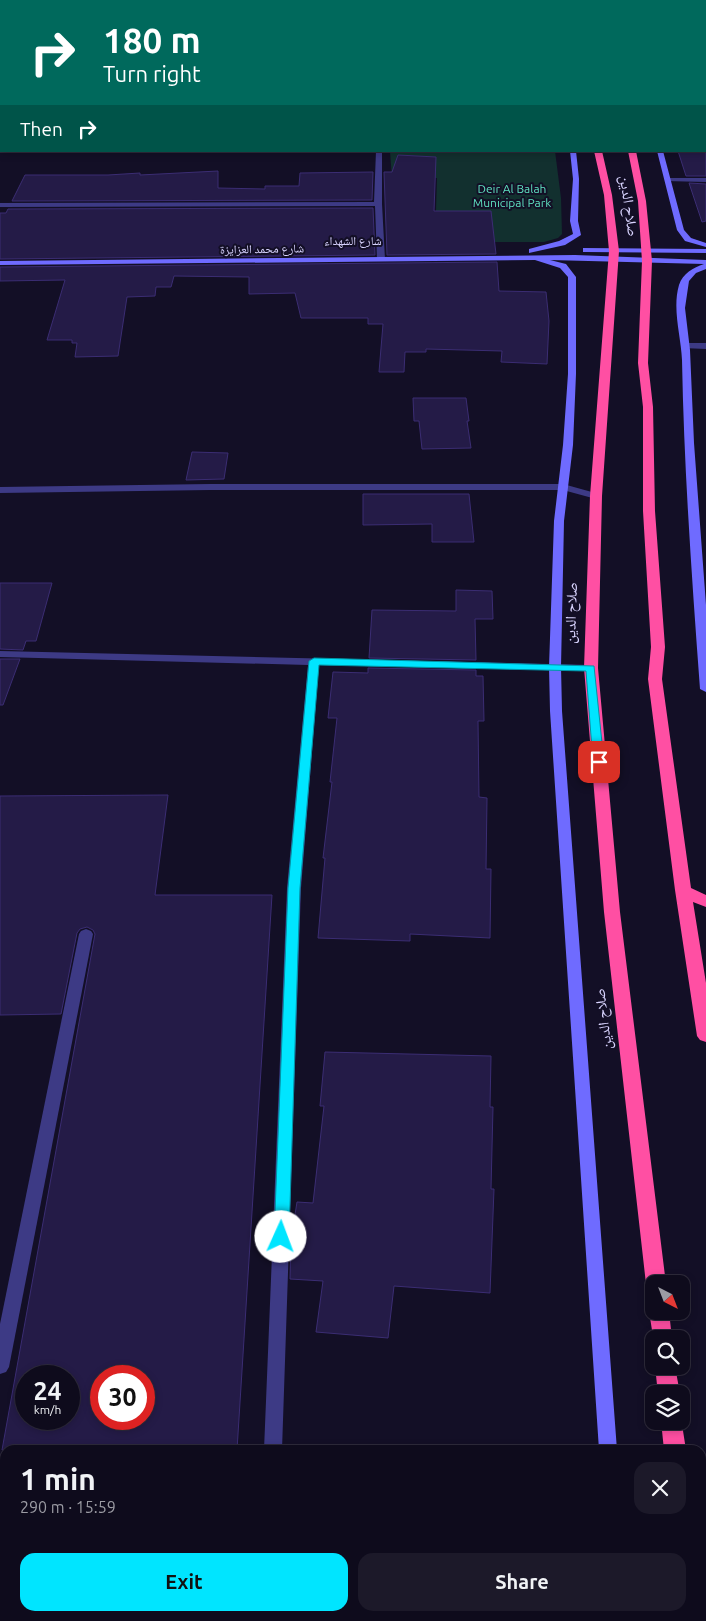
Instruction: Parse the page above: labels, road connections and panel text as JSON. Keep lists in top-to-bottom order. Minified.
{"streets":{"highway":["صلاح الدين"],"main road":["شارع الشهداء","شارع محمد العزايزة"]},"crossings":[["صلاح الدين","شارع محمد العزايزة"],["شارع الشهداء","شارع محمد العزايزة"]],"parks":["Deir Al Balah Municipal Park"],"north":"bottom right","page":{"turn":["180 m","Turn right"],"then":"Then","speed":"24 km/h","limit":"30","heading":["1 min","290 m · 15:59"],"buttons":["Exit","Share"]}}
